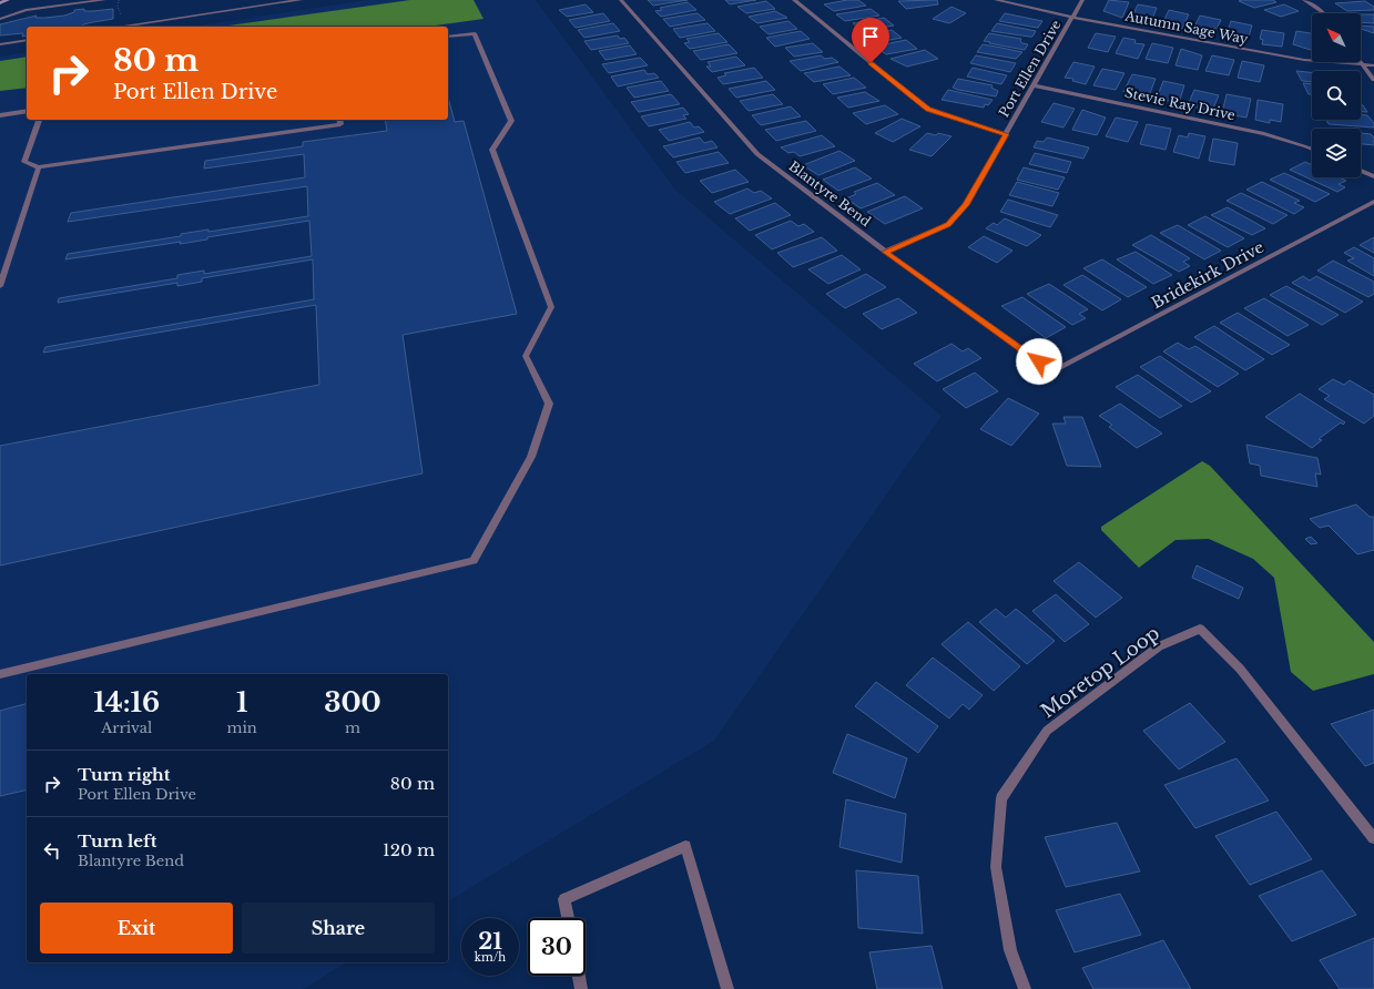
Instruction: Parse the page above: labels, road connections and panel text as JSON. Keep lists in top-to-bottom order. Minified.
{"streets":{"street":["Autumn Sage Way","Port Ellen Drive","Stevie Ray Drive","Blantyre Bend","Bridekirk Drive","Moretop Loop"]},"crossings":[["Autumn Sage Way","Port Ellen Drive"],["Port Ellen Drive","Stevie Ray Drive"],["Port Ellen Drive","Blantyre Bend"],["Blantyre Bend","Bridekirk Drive"]],"north":"top left","page":{"turn":["80 m","Port Ellen Drive"],"eta":["14:16","Arrival","1","min","300","m"],"list":[{"name":"Turn right","note":"Port Ellen Drive","value":"80 m"},{"name":"Turn left","note":"Blantyre Bend","value":"120 m"}],"buttons":["Exit","Share"],"speed":"21 km/h","limit":"30"}}
